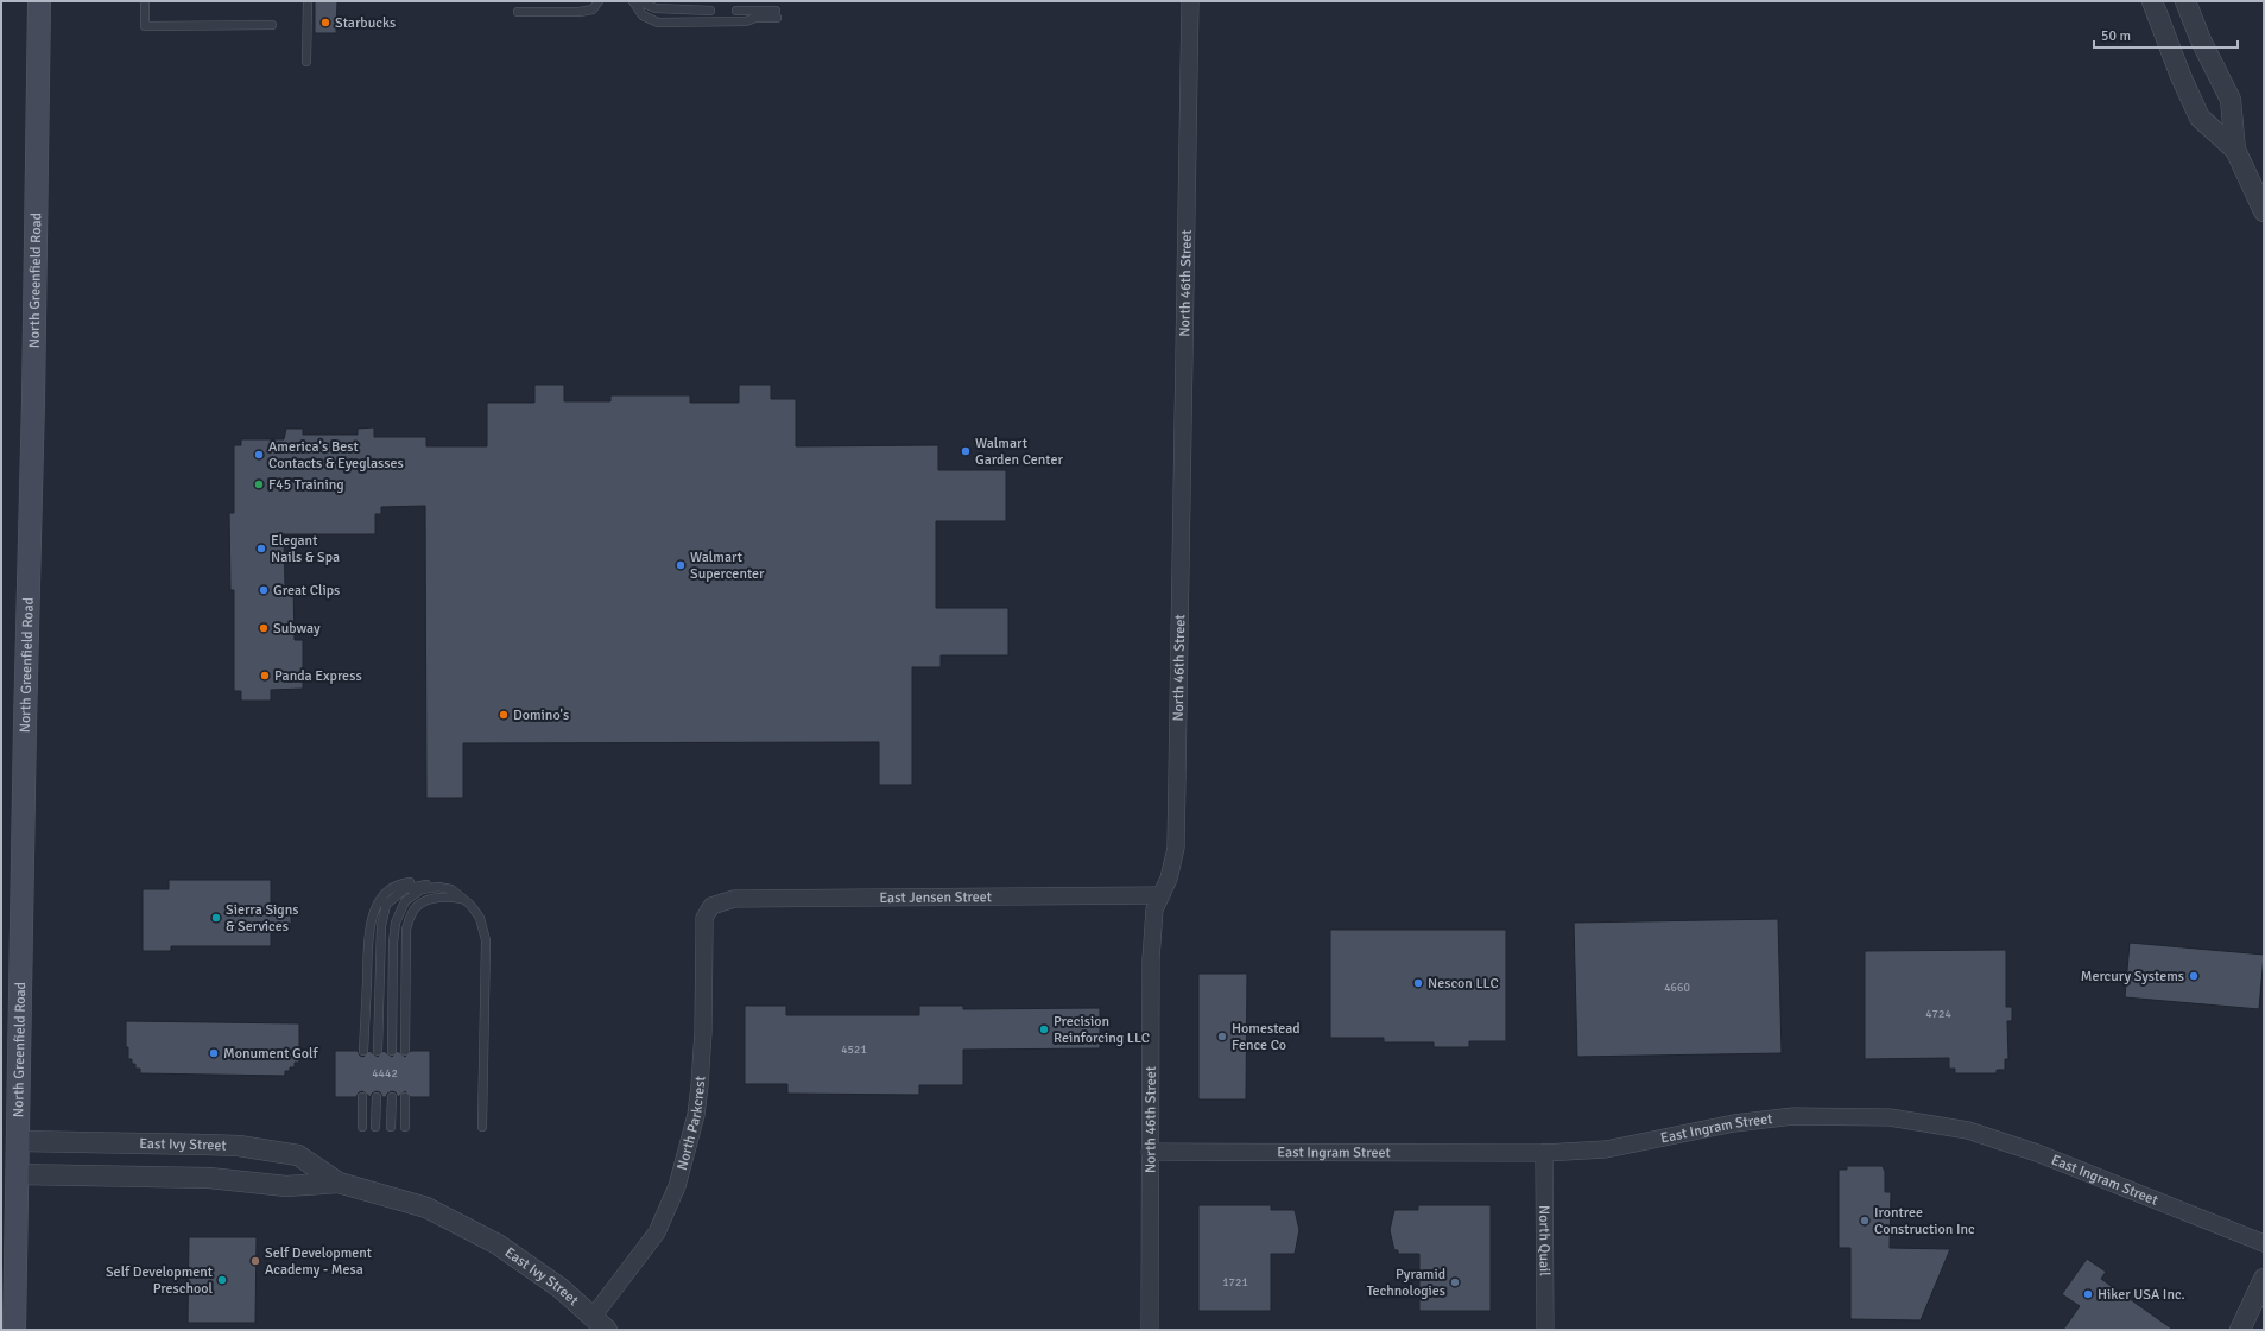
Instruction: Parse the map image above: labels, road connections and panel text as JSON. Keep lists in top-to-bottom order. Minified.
{"streets":{"main road":["North Greenfield Road"],"street":["North 46th Street","East Jensen Street","North Parkcrest","East Ingram Street","East Ivy Street","North Quail"]},"crossings":[["North Greenfield Road","East Ivy Street"],["North 46th Street","East Jensen Street"],["North 46th Street","East Ingram Street"],["East Jensen Street","North Parkcrest"],["North Parkcrest","East Ivy Street"],["East Ingram Street","North Quail"]],"places":["Starbucks","Walmart Garden Center","America's Best Contacts & Eyeglasses","F45 Training","Elegant Nails & Spa","Walmart Supercenter","Great Clips","Subway","Panda Express","Domino's","Sierra Signs & Services","Mercury Systems","Nescon LLC","Precision Reinforcing LLC","Homestead Fence Co","Monument Golf","Irontree Construction Inc","Self Development Academy - Mesa","Self Development Preschool","Pyramid Technologies","Hiker USA Inc."],"house_numbers":["4660","4724","4521","4442","1721"],"scale_bar":"50 m"}
